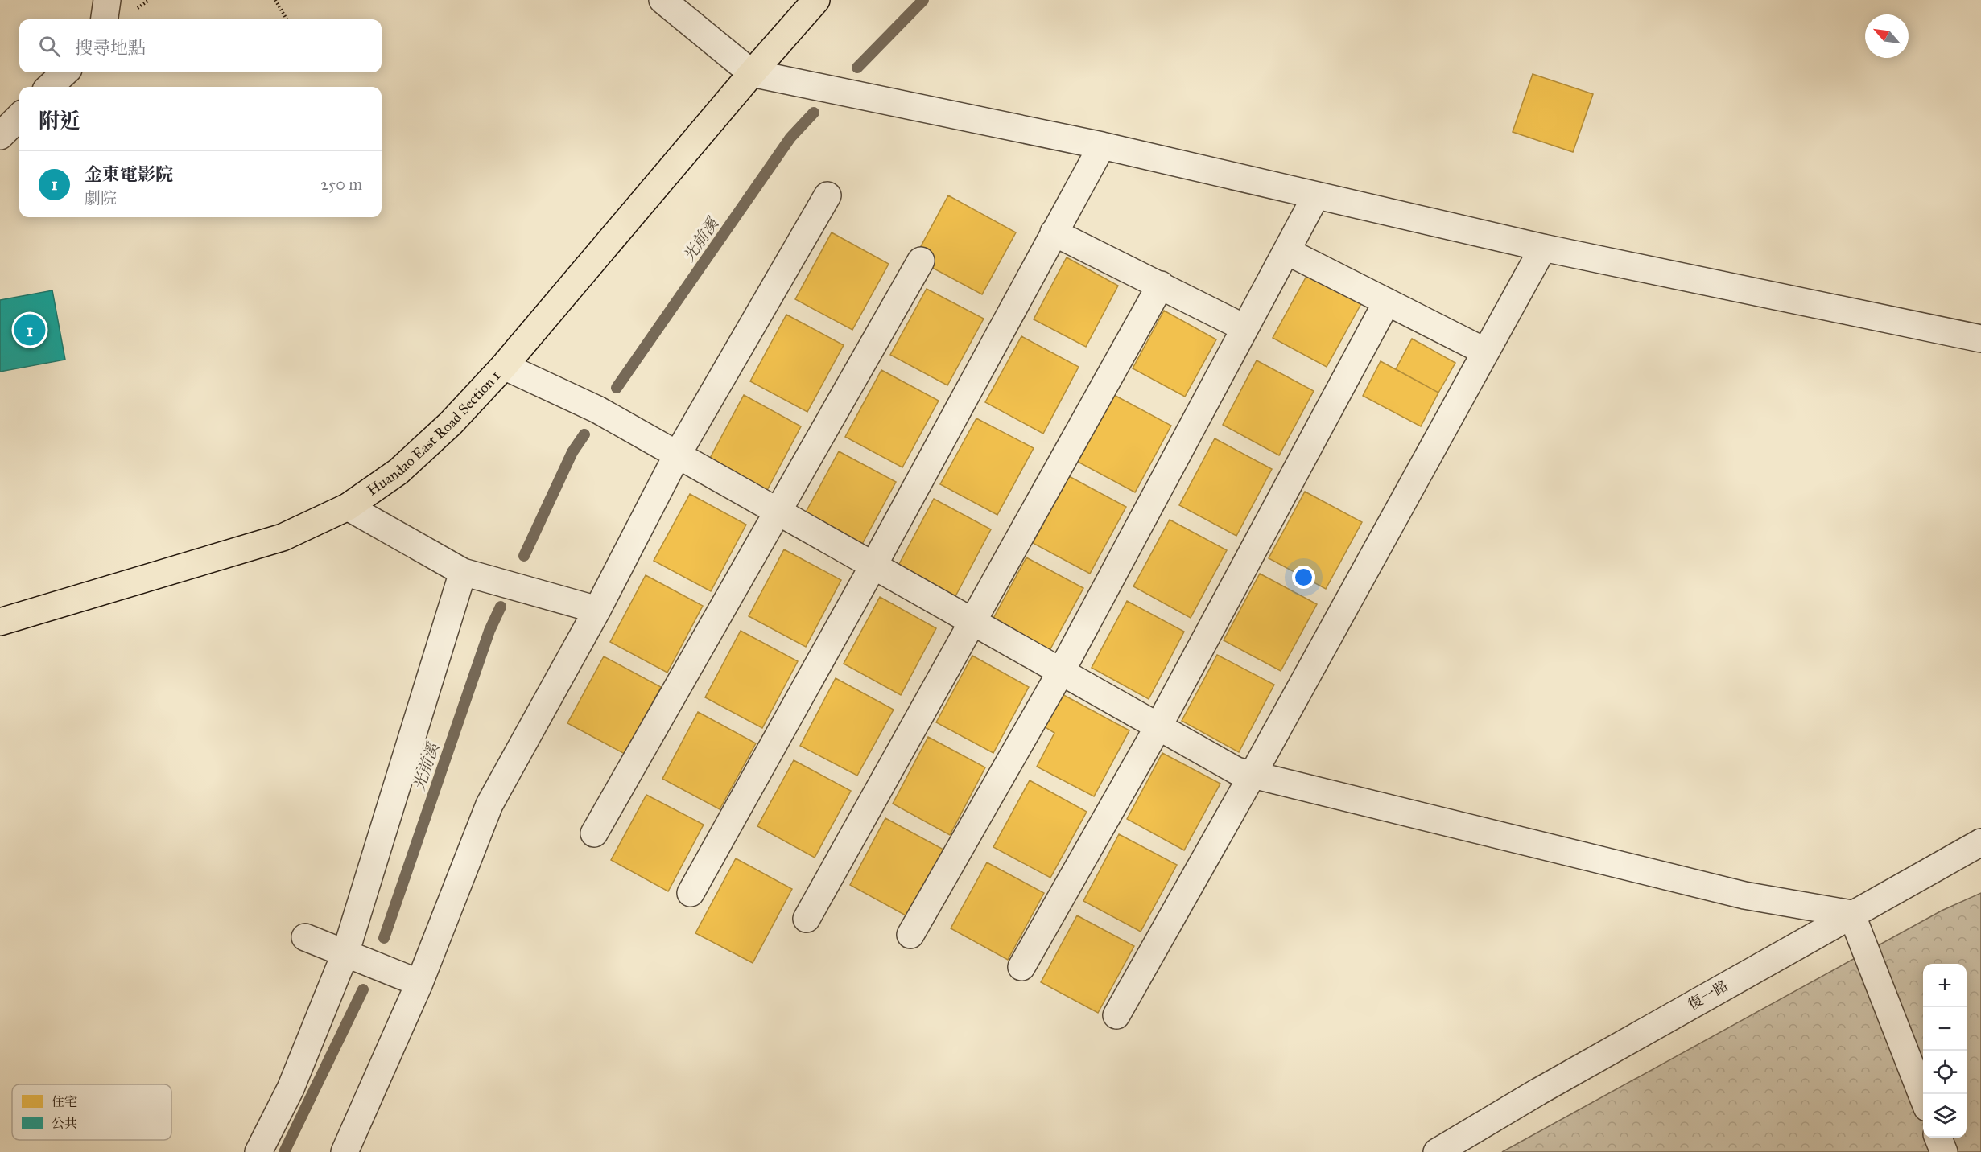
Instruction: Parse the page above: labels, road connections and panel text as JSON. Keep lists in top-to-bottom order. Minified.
{"streets":{"main road":["Huandao East Road Section 1"],"street":["復一路"]},"water":["光前溪"],"legend":["住宅","公共"],"north":"top left","page":{"search":"搜尋地點","heading":"附近","list":[{"mark":"1","name":"金東電影院","note":"劇院","value":"250 m"}],"pins":"1","map_buttons":["+","−"]}}
